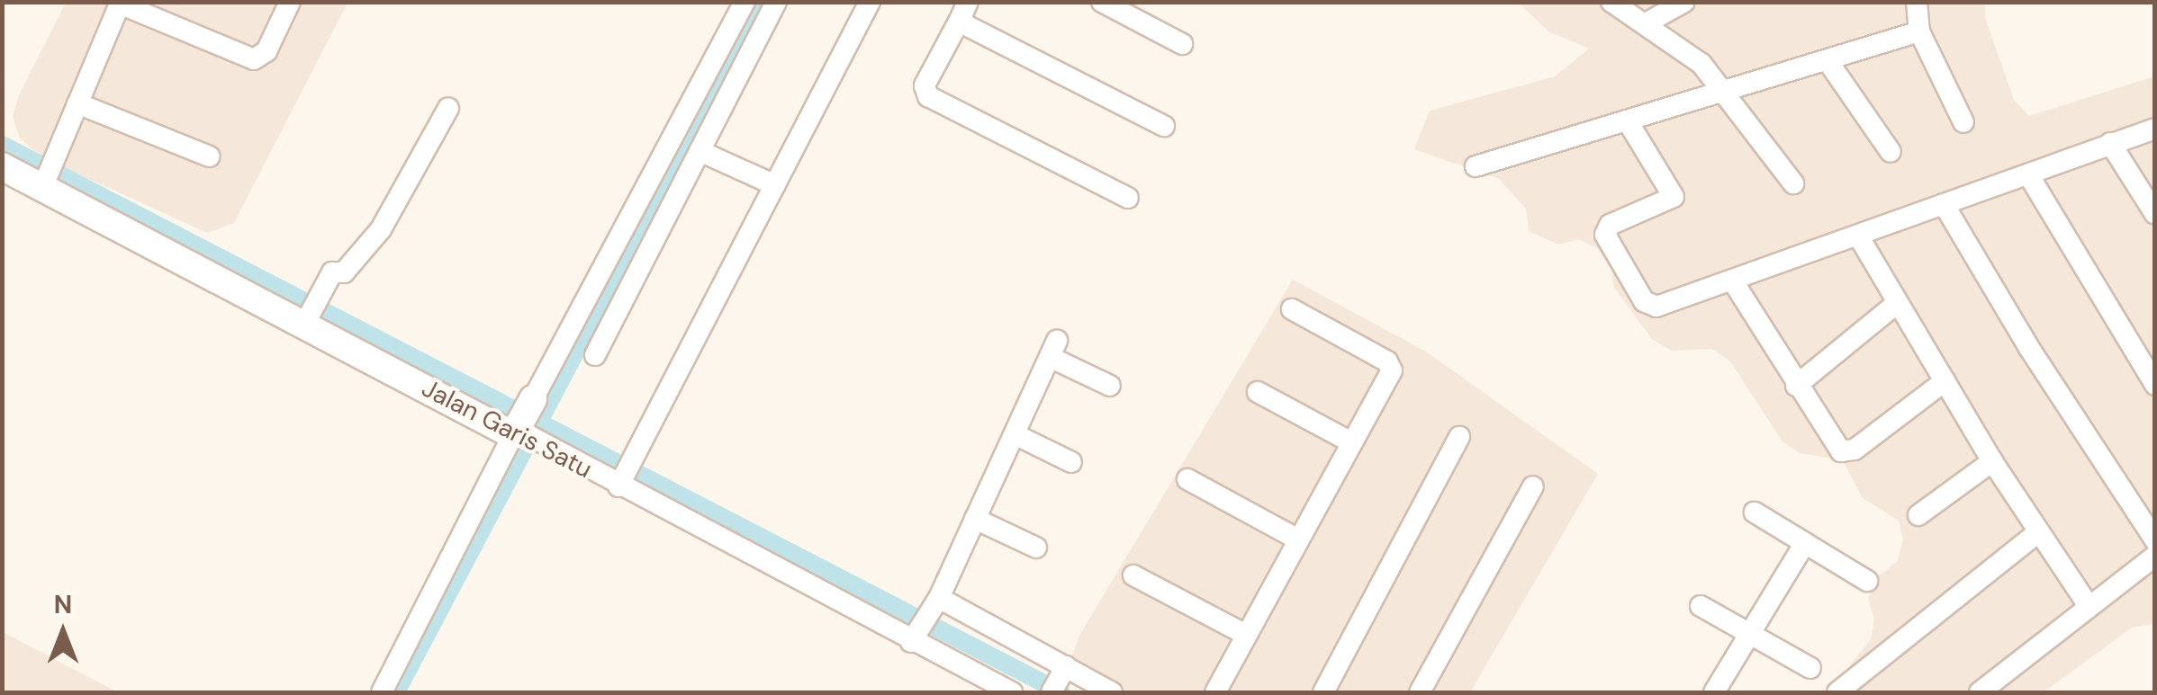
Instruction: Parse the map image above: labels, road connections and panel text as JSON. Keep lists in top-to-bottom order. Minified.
{"streets":{"street":["Jalan Garis Satu"]},"north":"top"}
